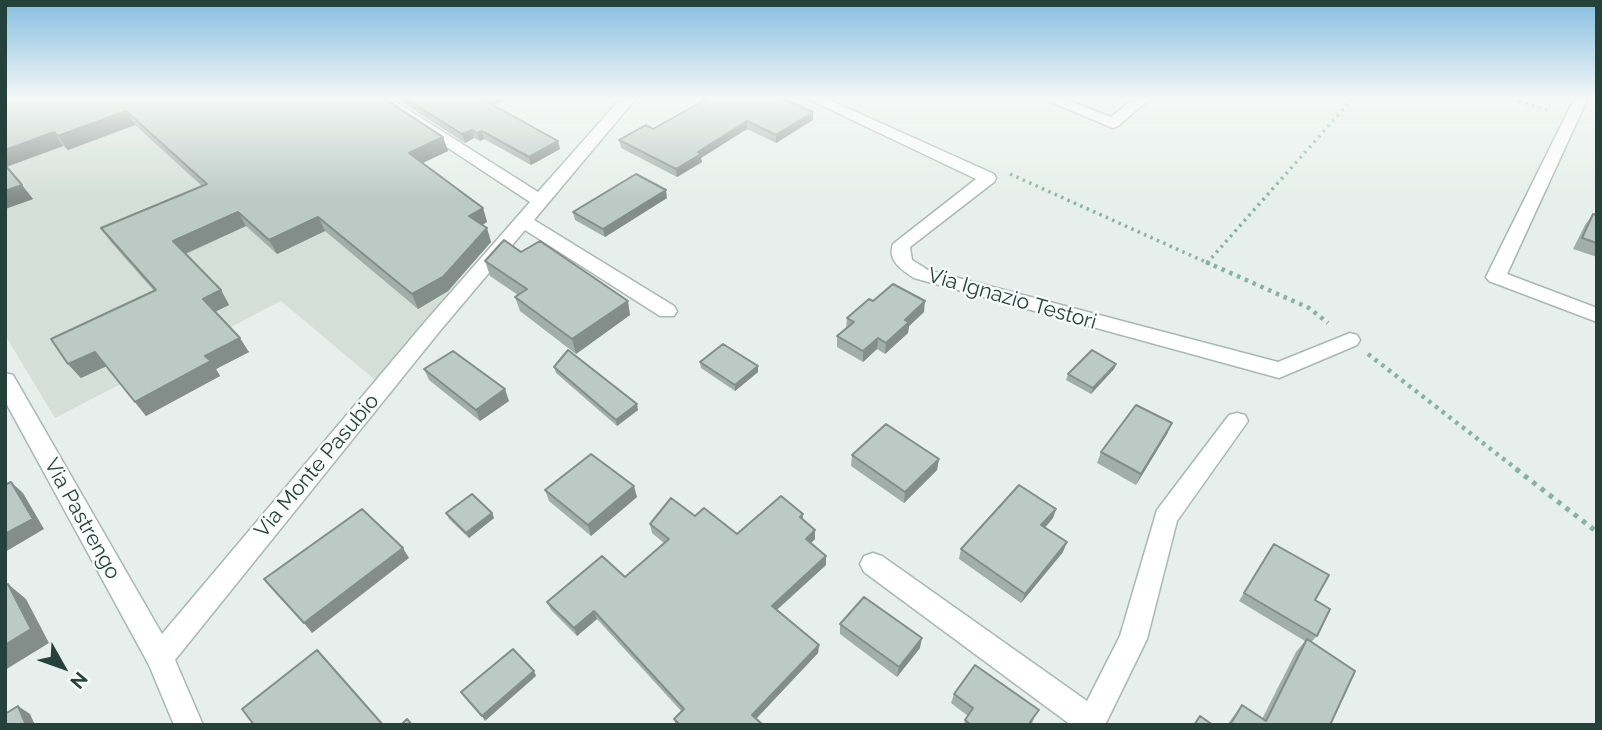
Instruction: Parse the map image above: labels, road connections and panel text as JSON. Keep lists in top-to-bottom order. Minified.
{"streets":{"street":["Via Ignazio Testori","Via Monte Pasubio","Via Pastrengo"]},"crossings":[["Via Monte Pasubio","Via Pastrengo"]],"north":"bottom right"}
